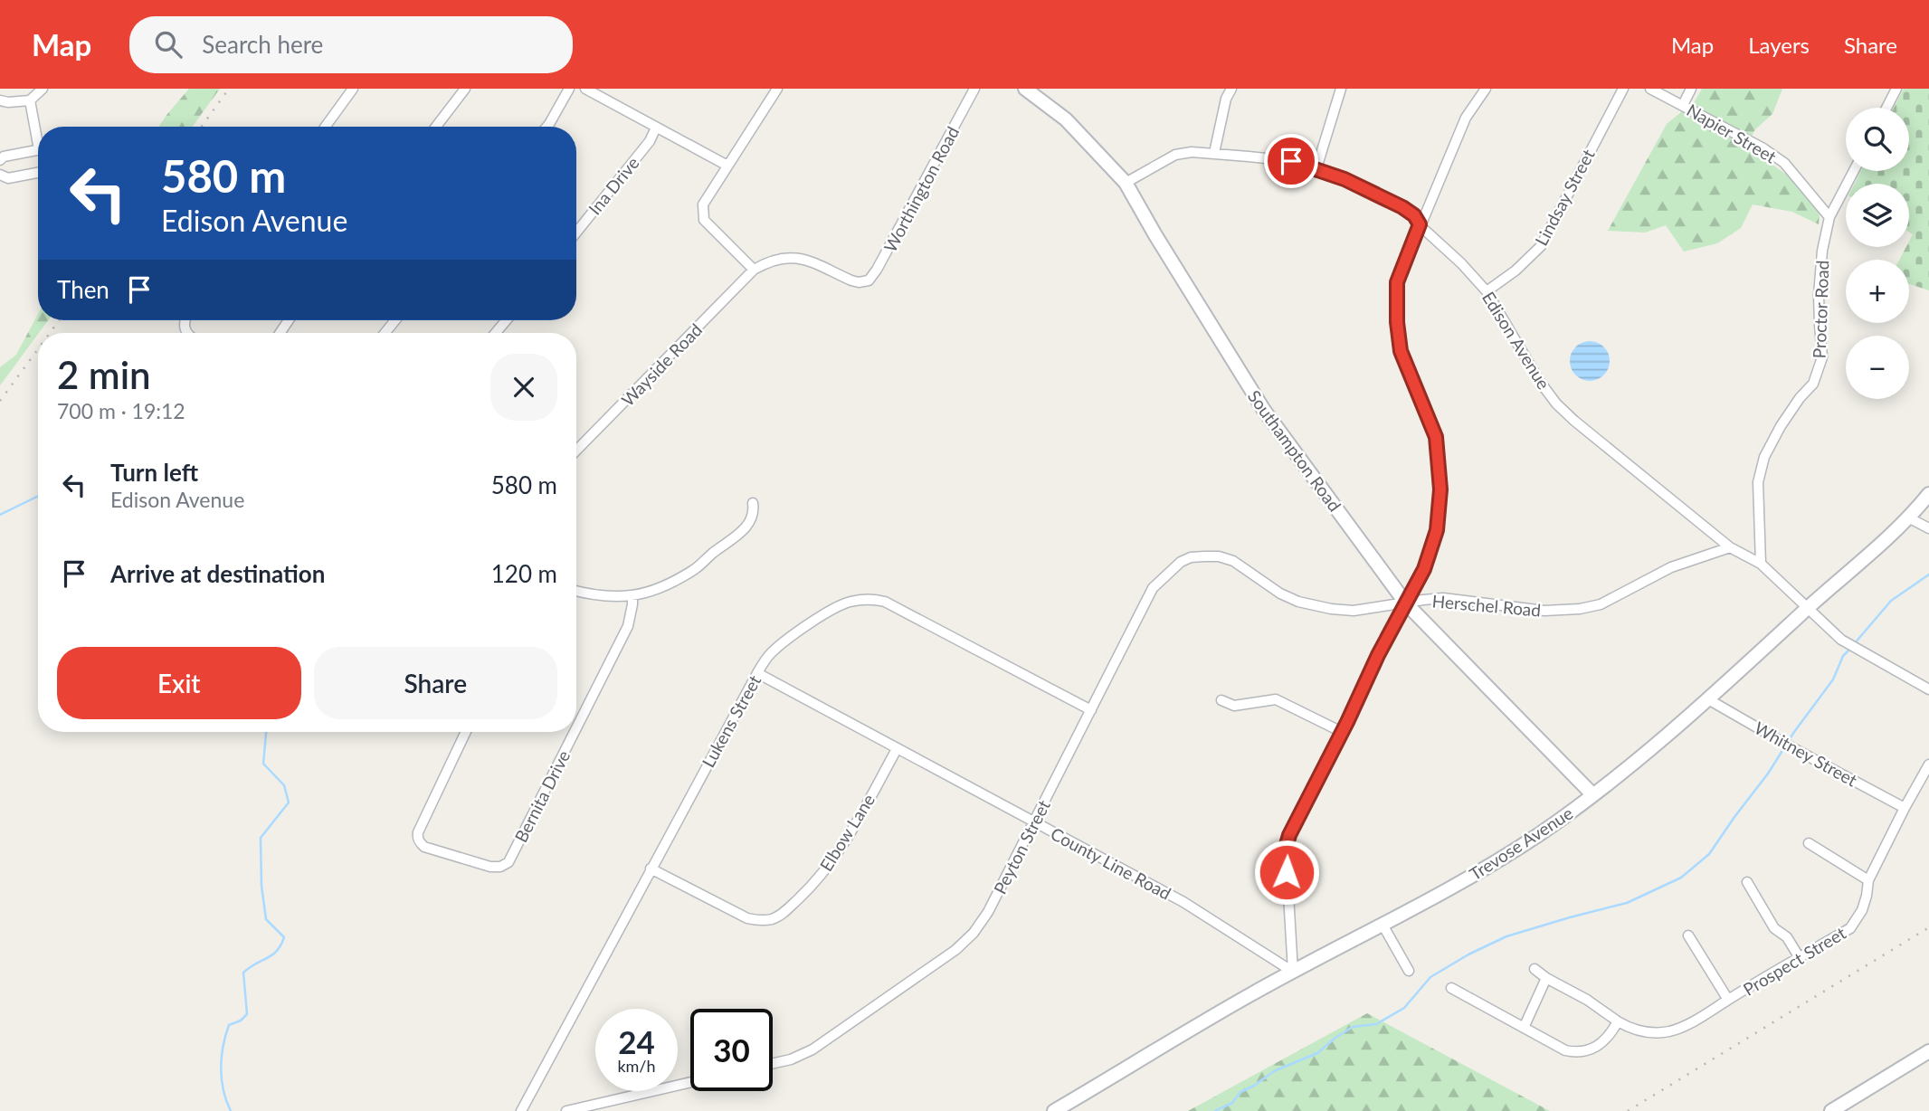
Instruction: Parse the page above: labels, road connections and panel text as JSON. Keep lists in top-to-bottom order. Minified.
{"streets":{"street":["Napier Street","Ina Drive","Worthington Road","Lindsay Street","Proctor Road","Edison Avenue","Wayside Road","Southampton Road","Herschel Road","Lukens Street","Whitney Street","Bernita Drive","Elbow Lane","Trevose Avenue","Peyton Street","County Line Road","Prospect Street"]},"crossings":[["Napier Street","Proctor Road"],["Worthington Road","Wayside Road"],["Lindsay Street","Edison Avenue"],["Proctor Road","Edison Avenue"],["Edison Avenue","Southampton Road"],["Edison Avenue","Herschel Road"],["Edison Avenue","Trevose Avenue"],["Southampton Road","Herschel Road"],["Southampton Road","Trevose Avenue"],["Herschel Road","Peyton Street"],["Lukens Street","Elbow Lane"],["Lukens Street","Peyton Street"],["Lukens Street","County Line Road"],["Whitney Street","Trevose Avenue"],["Whitney Street","Prospect Street"],["Elbow Lane","County Line Road"],["Trevose Avenue","County Line Road"],["Peyton Street","County Line Road"]],"page":{"header":"Map","search":"Search here","nav":["Map","Layers","Share"],"map_buttons":["+","−"],"turn":["580 m","Edison Avenue"],"then":"Then","heading":["2 min","700 m · 19:12"],"list":[{"name":"Turn left","note":"Edison Avenue","value":"580 m"},{"name":"Arrive at destination","value":"120 m"}],"buttons":["Exit","Share"],"speed":"24 km/h","limit":"30"}}
